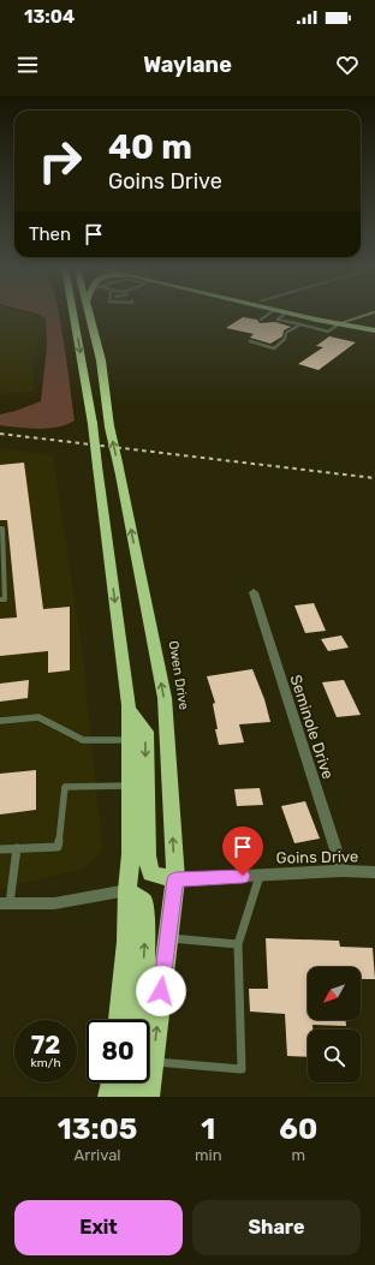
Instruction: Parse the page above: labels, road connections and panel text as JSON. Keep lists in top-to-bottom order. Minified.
{"streets":{"highway":["Owen Drive"],"street":["Seminole Drive","Goins Drive"]},"crossings":[["Owen Drive","Goins Drive"],["Seminole Drive","Goins Drive"]],"north":"bottom left","page":{"status":"13:04","header":"Waylane","turn":["40 m","Goins Drive"],"then":"Then","speed":"72 km/h","limit":"80","eta":["13:05","Arrival","1","min","60","m"],"buttons":["Exit","Share"]}}
